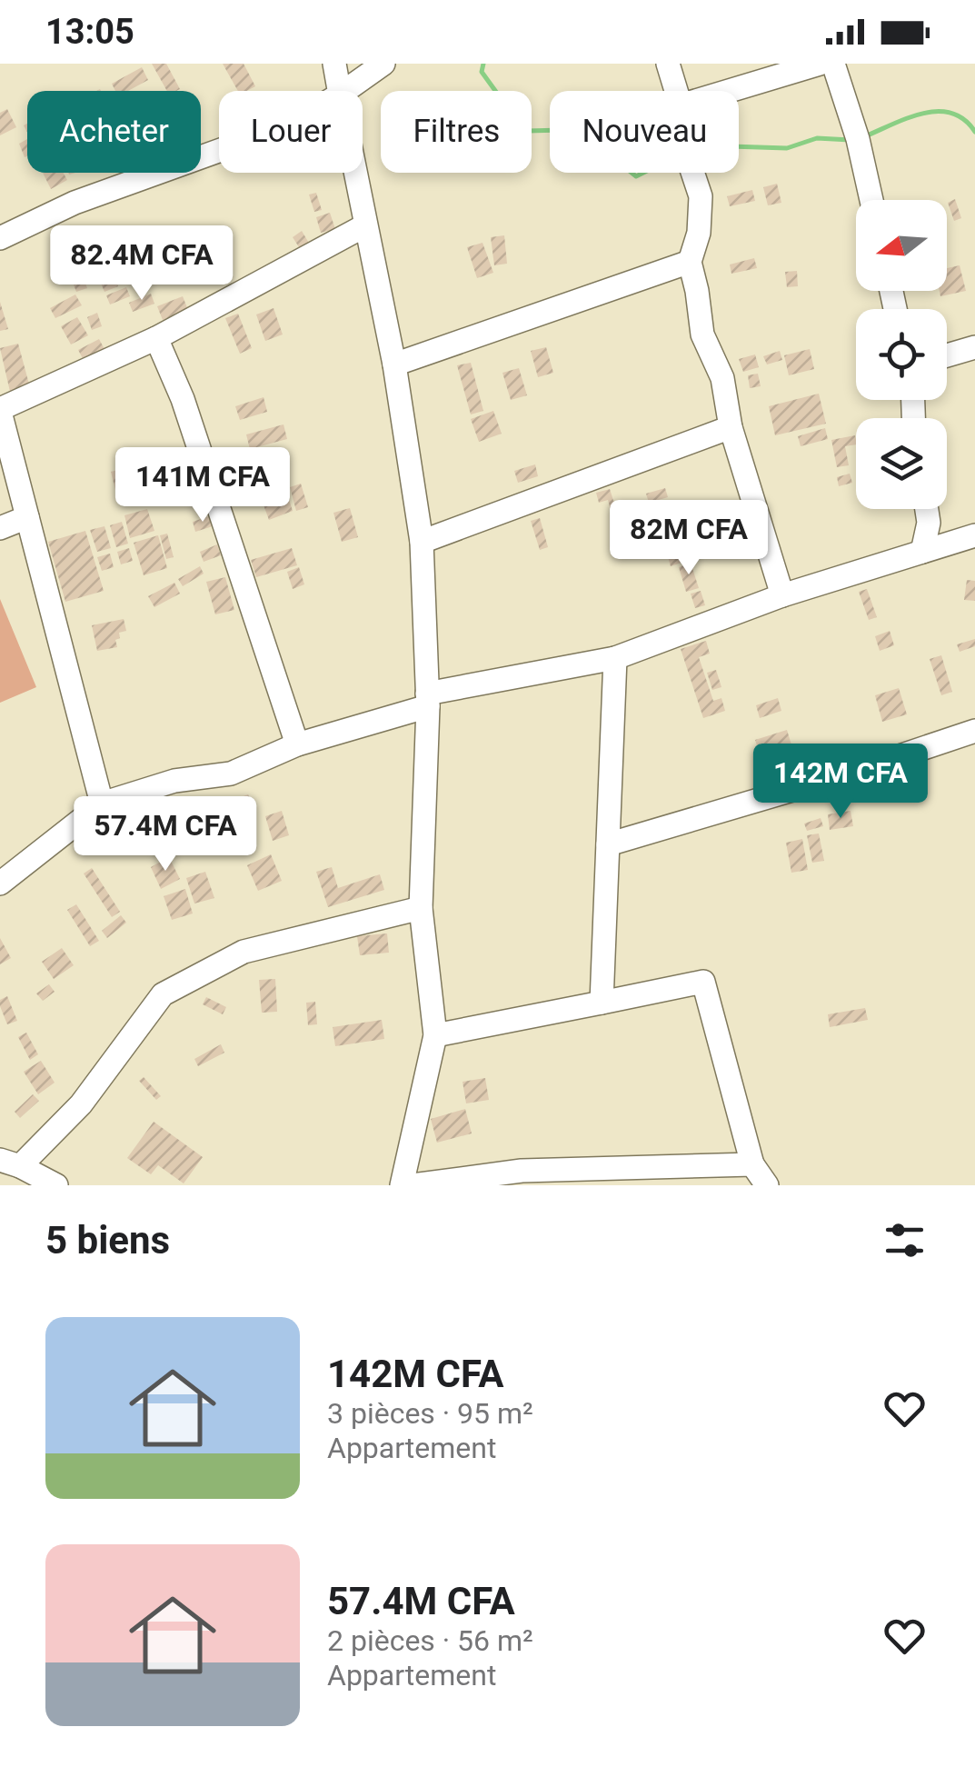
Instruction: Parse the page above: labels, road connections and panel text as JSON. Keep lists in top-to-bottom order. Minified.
{"north":"left","page":{"status":"13:05","chip":["Acheter","Louer","Filtres","Nouveau"],"price":["82.4M CFA","141M CFA","82M CFA","142M CFA","57.4M CFA"],"heading":"5 biens","list":[{"name":"142M CFA","note":"3 pièces · 95 m² · Appartement"},{"name":"57.4M CFA","note":"2 pièces · 56 m² · Appartement"}]}}
